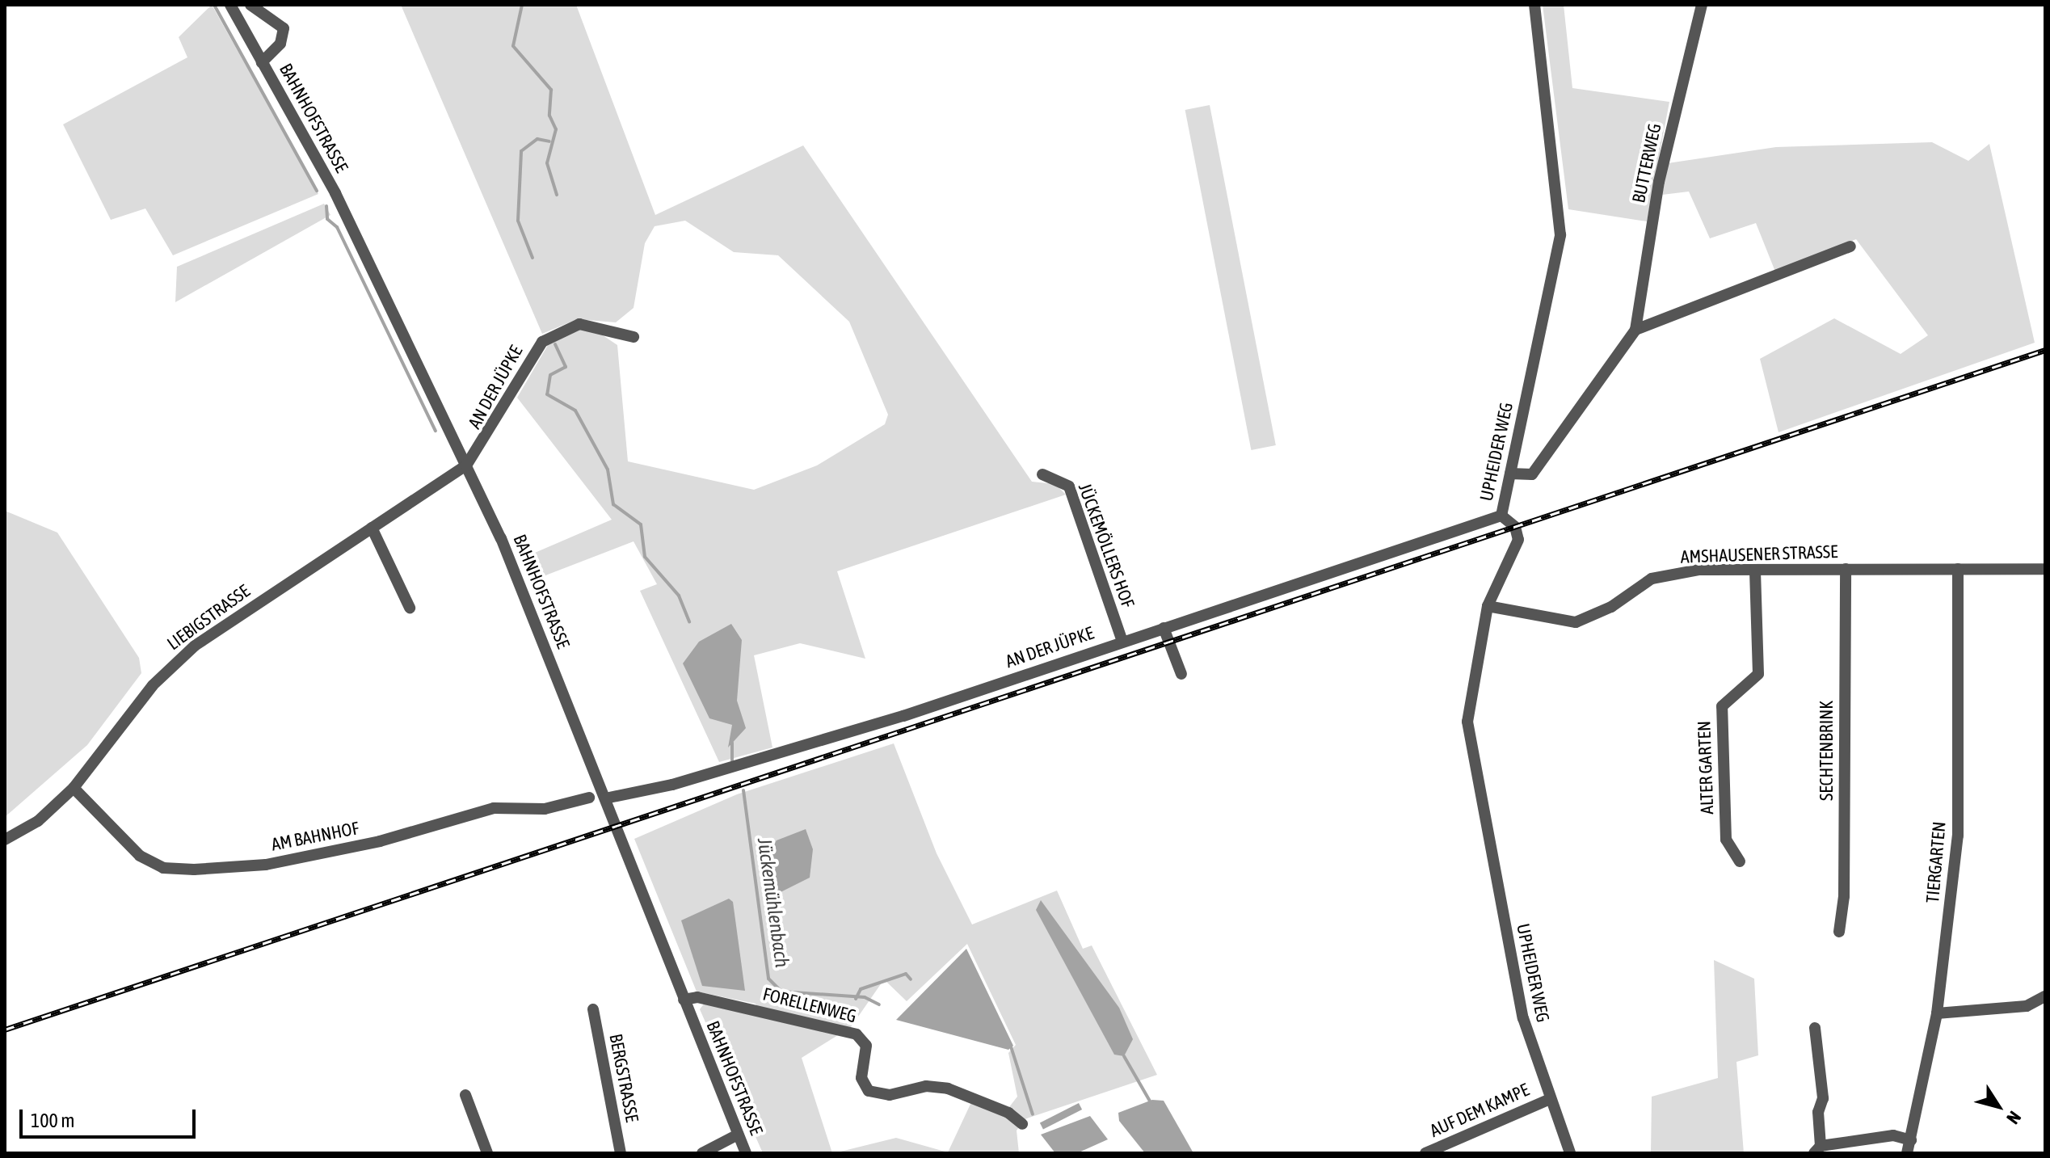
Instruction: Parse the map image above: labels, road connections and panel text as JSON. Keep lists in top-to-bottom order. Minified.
{"streets":{"street":["BAHNHOFSTRASSE","BUTTERWEG","AN DER JÜPKE","UPHEIDER WEG","JÜCKEMÖLLERS HOF","AMSHAUSENER STRASSE","LIEBIGSTRASSE","SECHTENBRINK","ALTER GARTEN","AM BAHNHOF","TIERGARTEN","FORELLENWEG","BERGSTRASSE","AUF DEM KAMPE"]},"crossings":[["BAHNHOFSTRASSE","AN DER JÜPKE"],["BAHNHOFSTRASSE","LIEBIGSTRASSE"],["BAHNHOFSTRASSE","FORELLENWEG"],["BUTTERWEG","UPHEIDER WEG"],["AN DER JÜPKE","UPHEIDER WEG"],["AN DER JÜPKE","JÜCKEMÖLLERS HOF"],["AN DER JÜPKE","LIEBIGSTRASSE"],["UPHEIDER WEG","AMSHAUSENER STRASSE"],["UPHEIDER WEG","AUF DEM KAMPE"],["AMSHAUSENER STRASSE","SECHTENBRINK"],["AMSHAUSENER STRASSE","ALTER GARTEN"],["AMSHAUSENER STRASSE","TIERGARTEN"],["LIEBIGSTRASSE","AM BAHNHOF"]],"water":["Jückemühlenbach"],"scale_bar":"100 m","north":"bottom right"}
